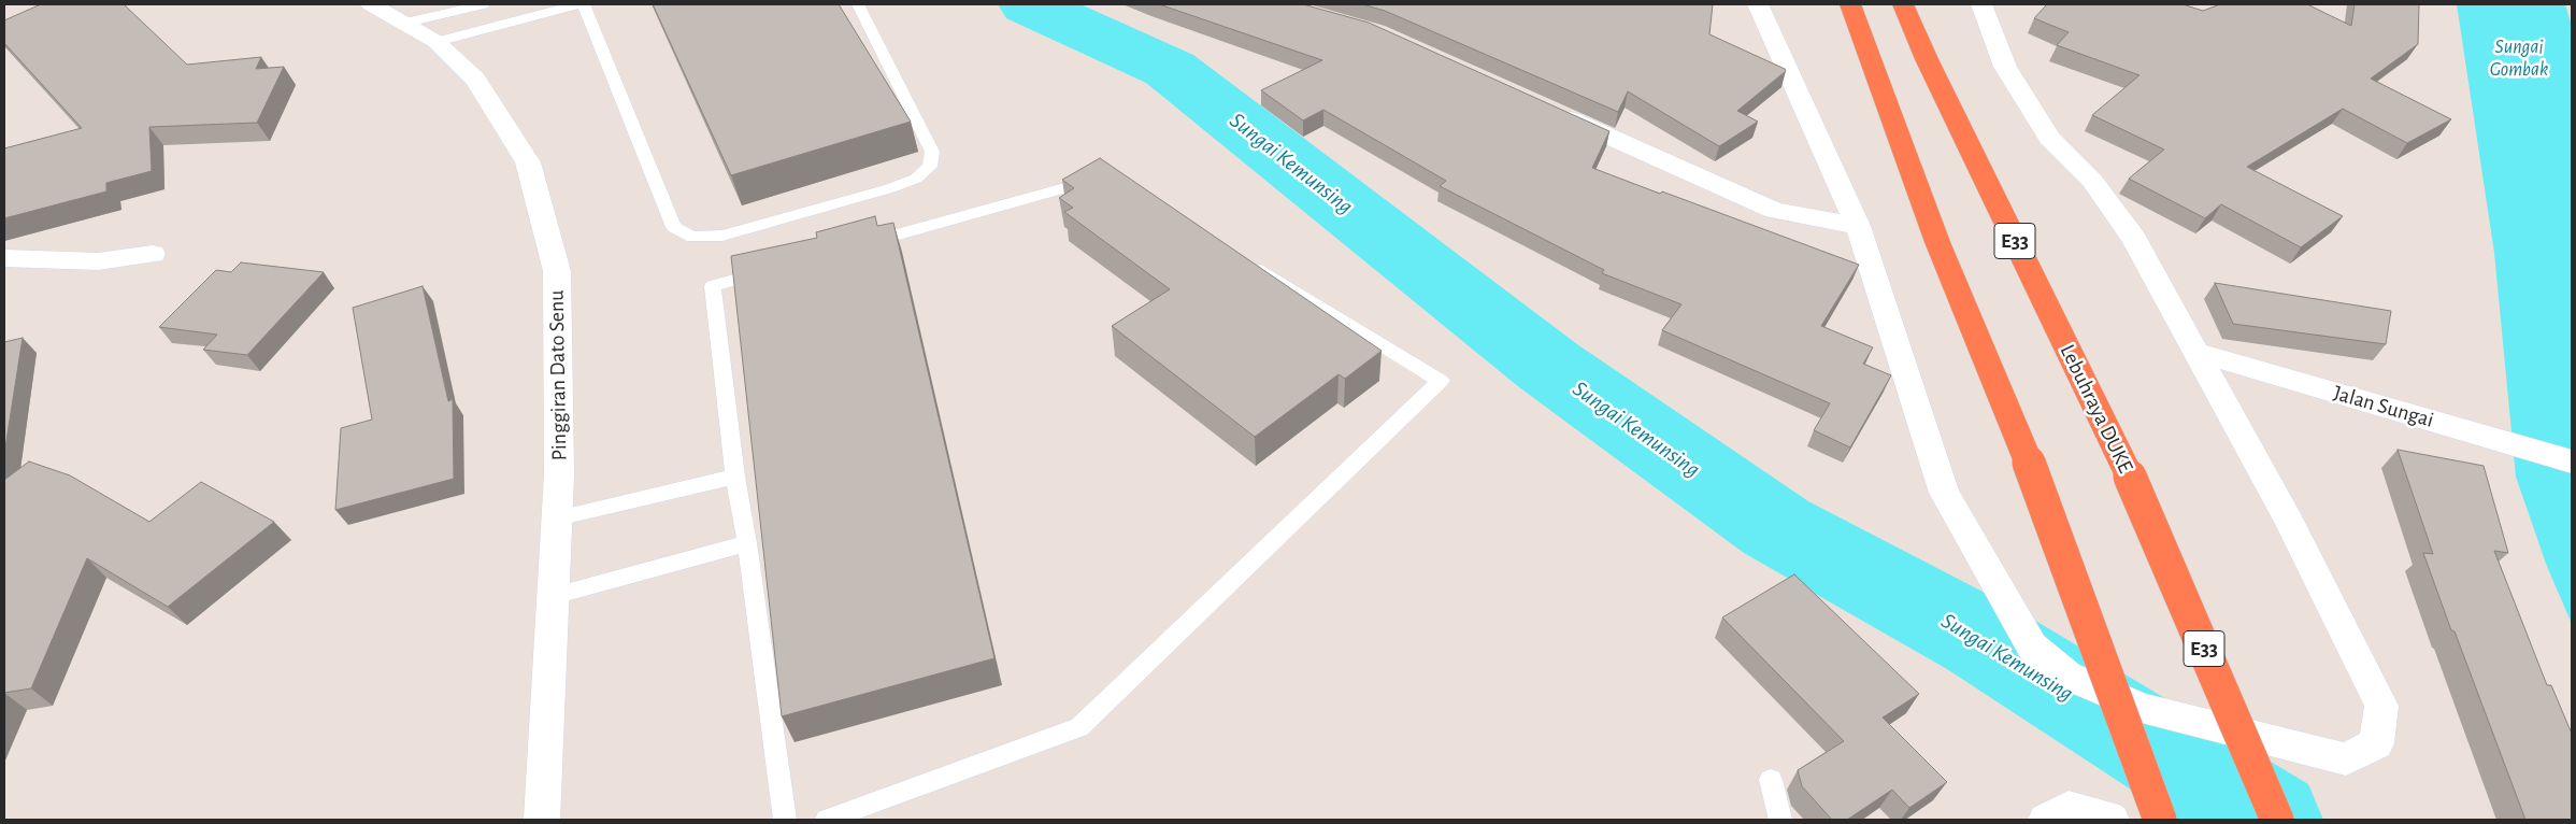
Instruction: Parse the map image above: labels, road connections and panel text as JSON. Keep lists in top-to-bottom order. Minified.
{"streets":{"highway":["E33","Lebuhraya DUKE"],"street":["Pinggiran Dato Senu","Jalan Sungai"]},"water":["Sungai Gombak","Sungai Kemunsing"]}
